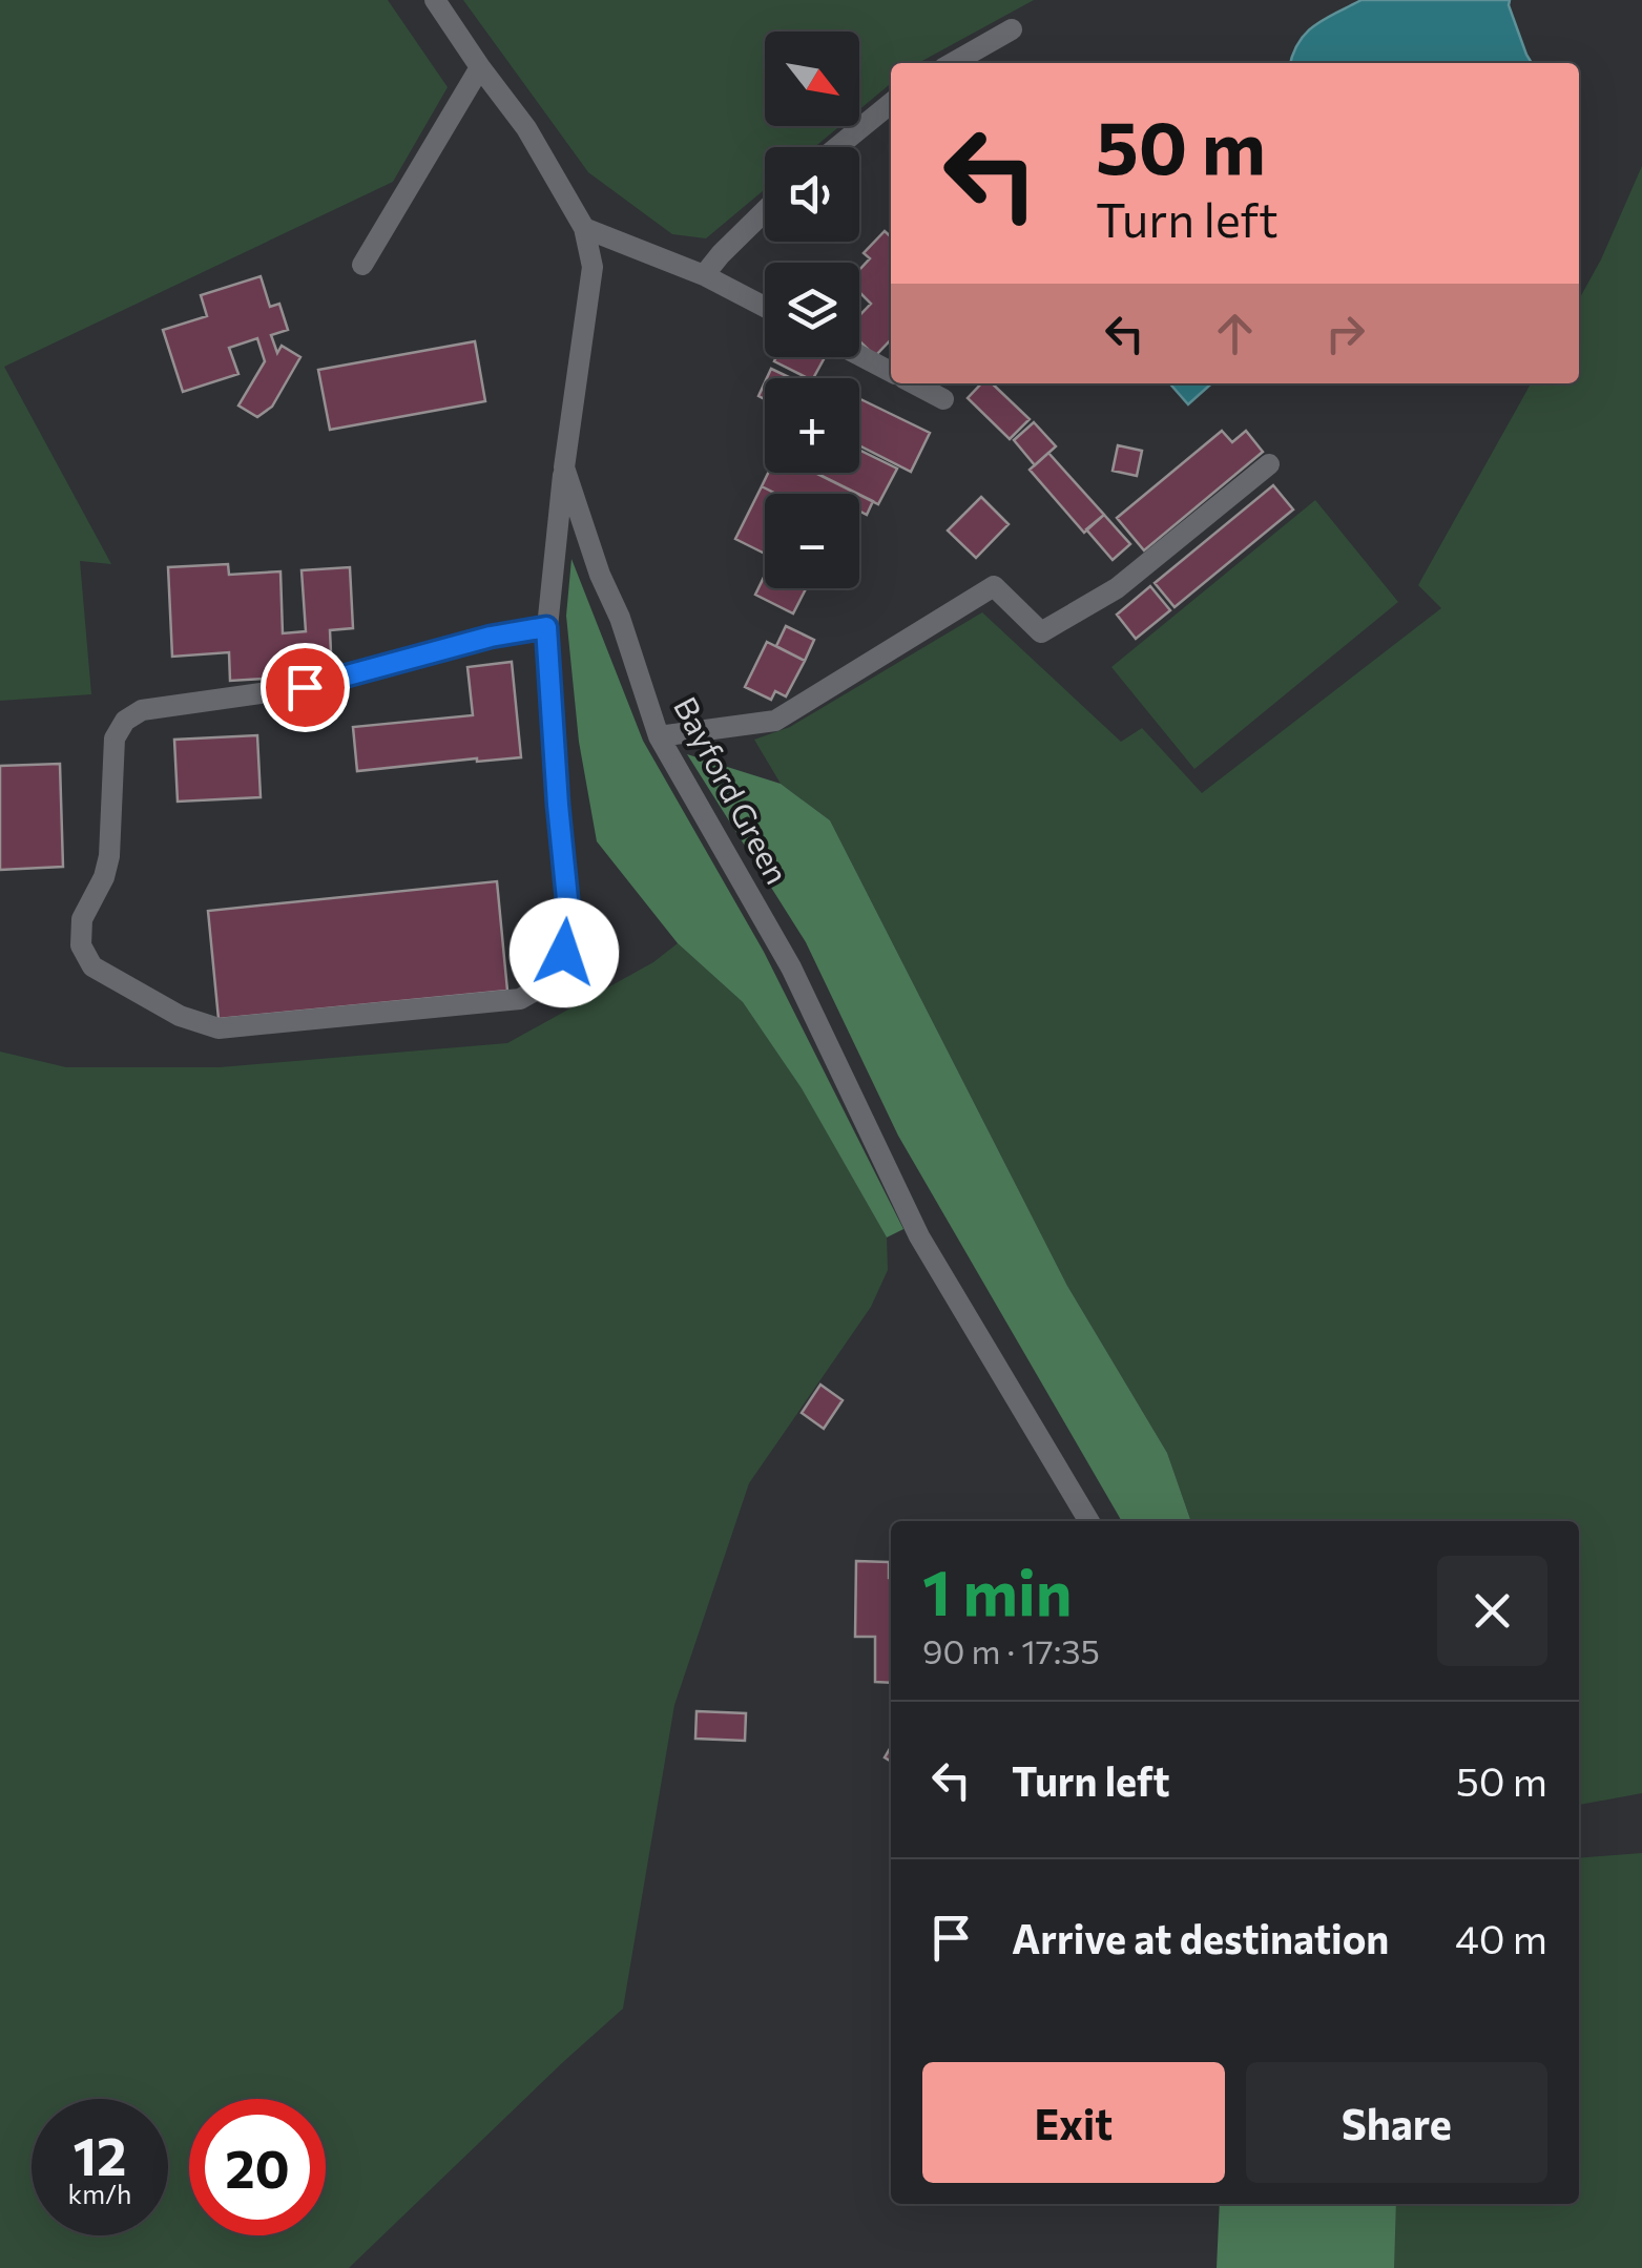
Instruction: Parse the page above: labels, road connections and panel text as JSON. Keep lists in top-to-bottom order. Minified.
{"streets":{"lane":["Bayford Green"]},"north":"bottom right","page":{"map_buttons":["+","−"],"turn":["50 m","Turn left"],"heading":["1 min","90 m · 17:35"],"list":[{"name":"Turn left","value":"50 m"},{"name":"Arrive at destination","value":"40 m"}],"buttons":["Exit","Share"],"speed":"12 km/h","limit":"20"}}
